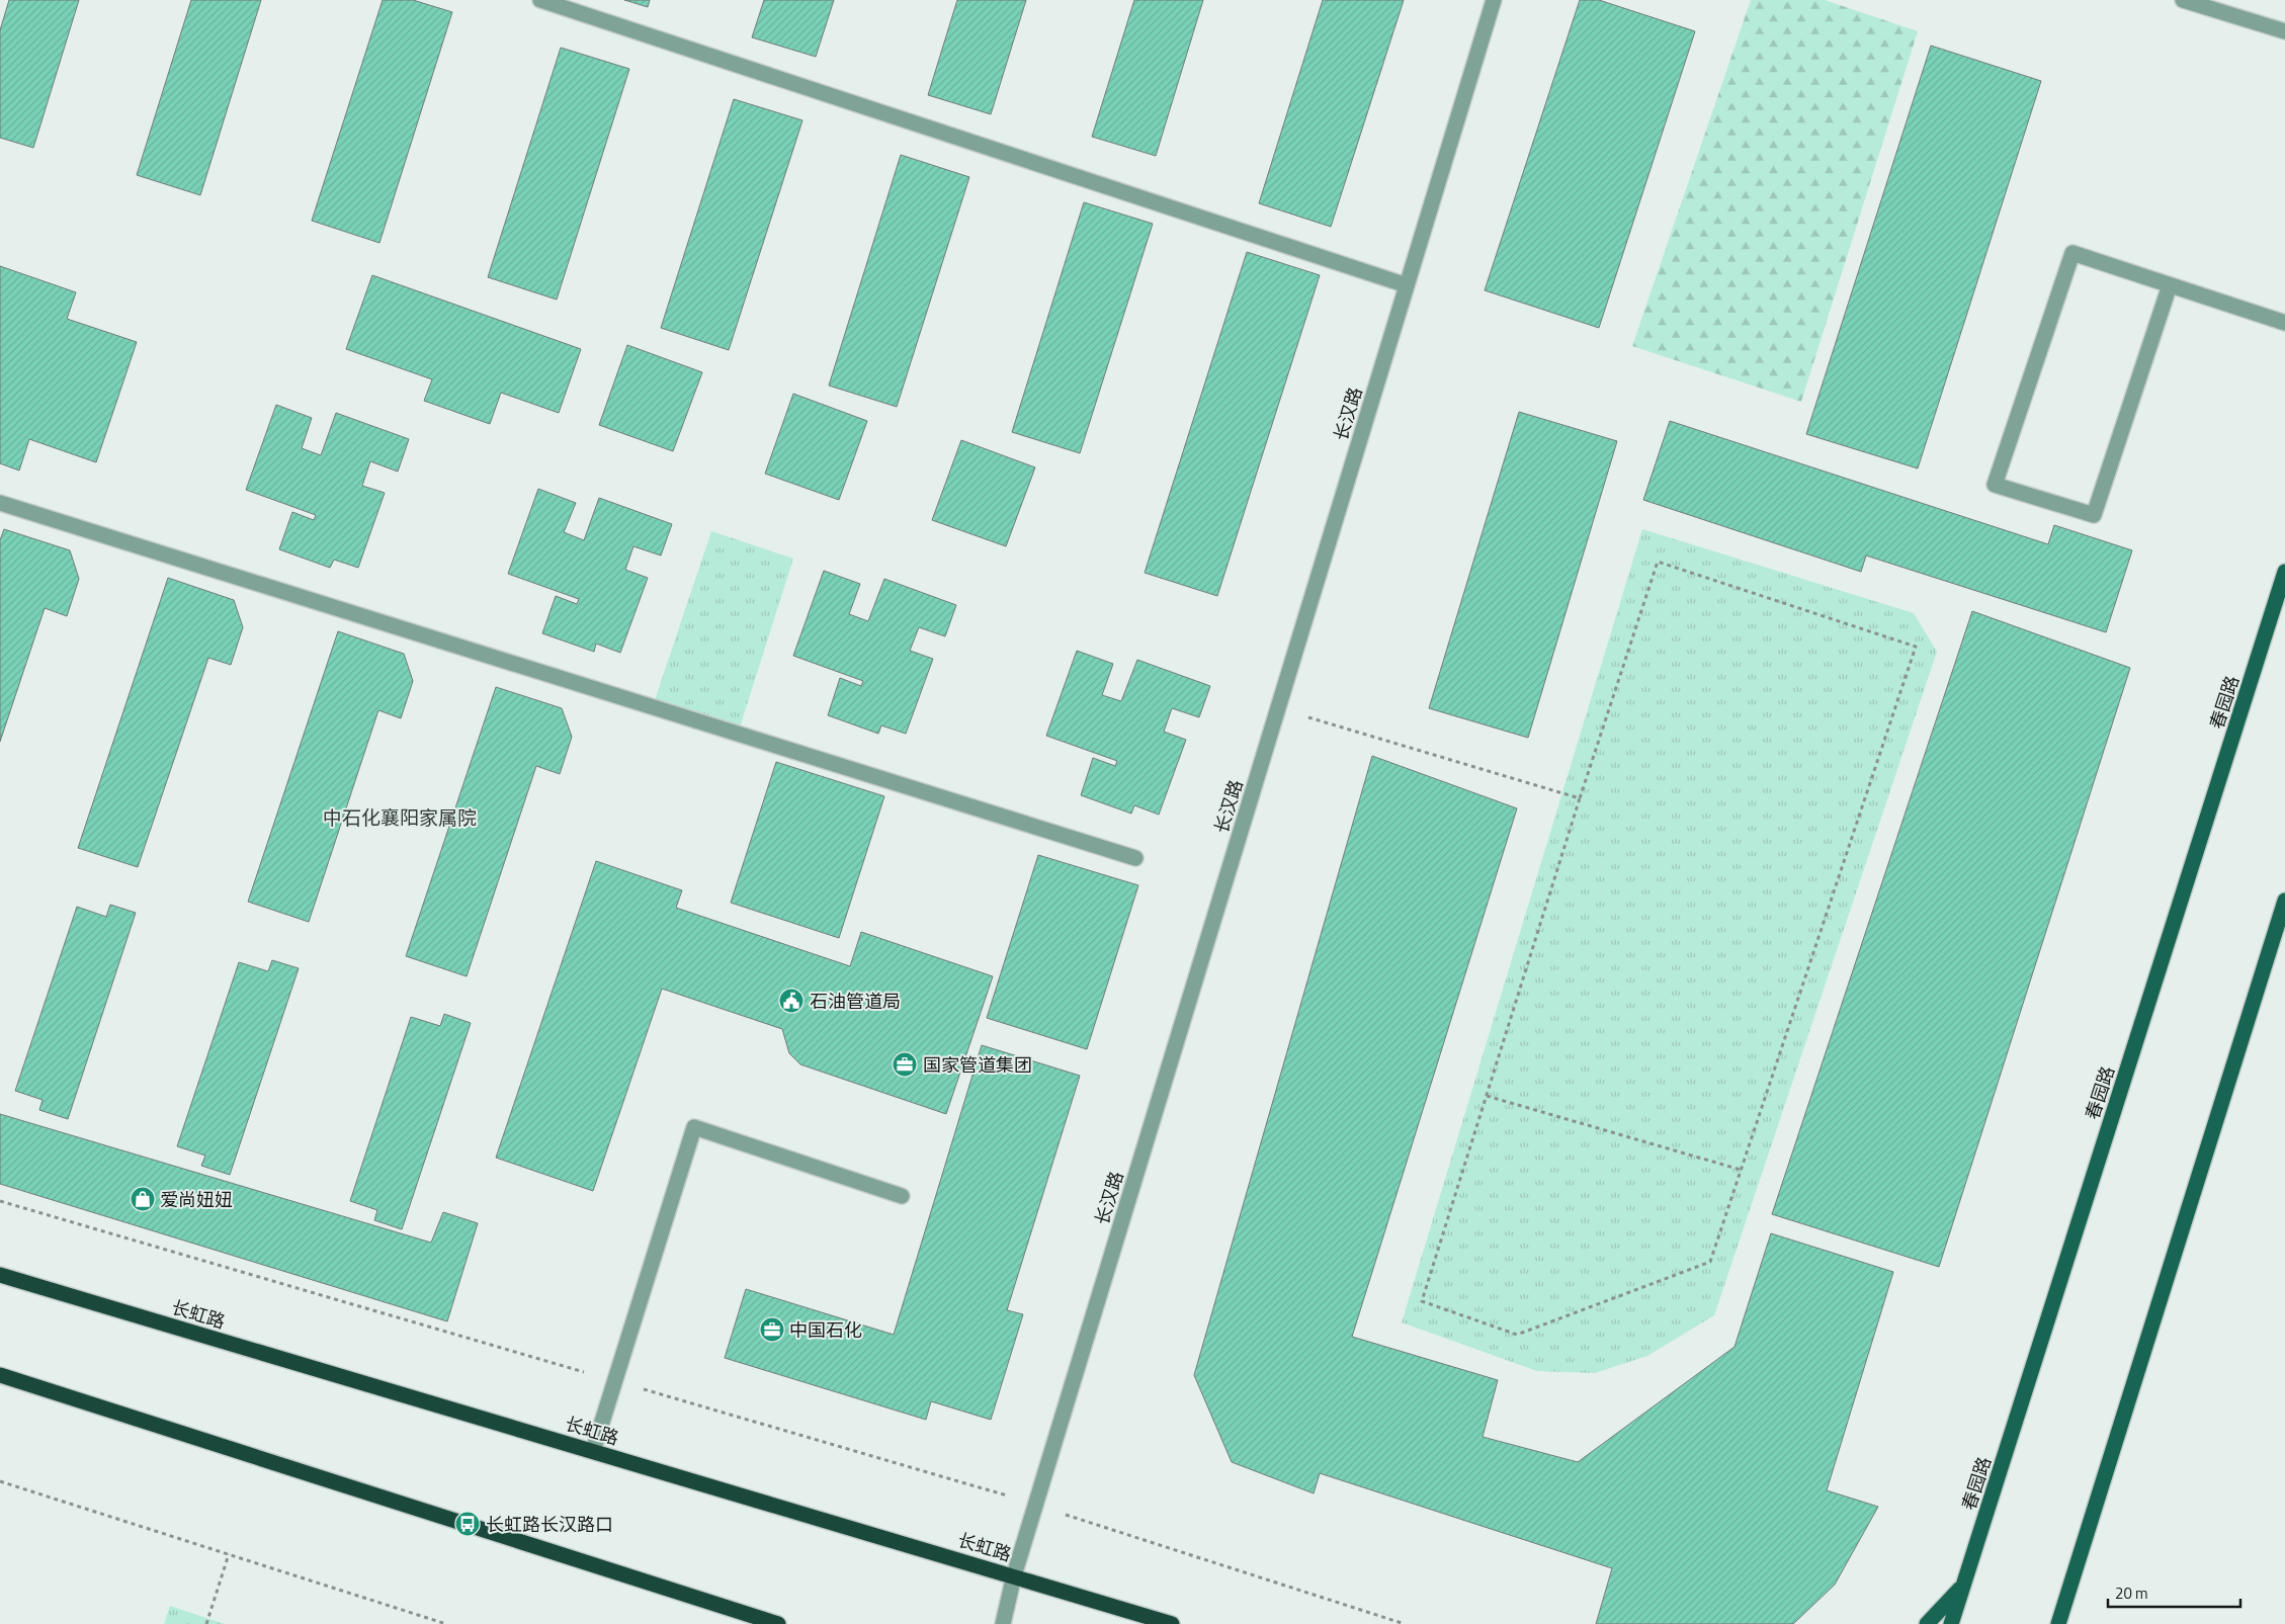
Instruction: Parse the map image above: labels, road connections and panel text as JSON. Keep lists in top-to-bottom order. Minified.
{"streets":{"highway":["长虹路"],"main road":["春园路"],"street":["长汉路"]},"crossings":[["长汉路","长虹路"]],"districts":["中石化襄阳家属院"],"places":{"public building":["石油管道局"],"office":["国家管道集团","中国石化"],"shop":["爱尚妞妞"],"bus stop":["长虹路长汉路口"]},"scale_bar":"20 m"}
